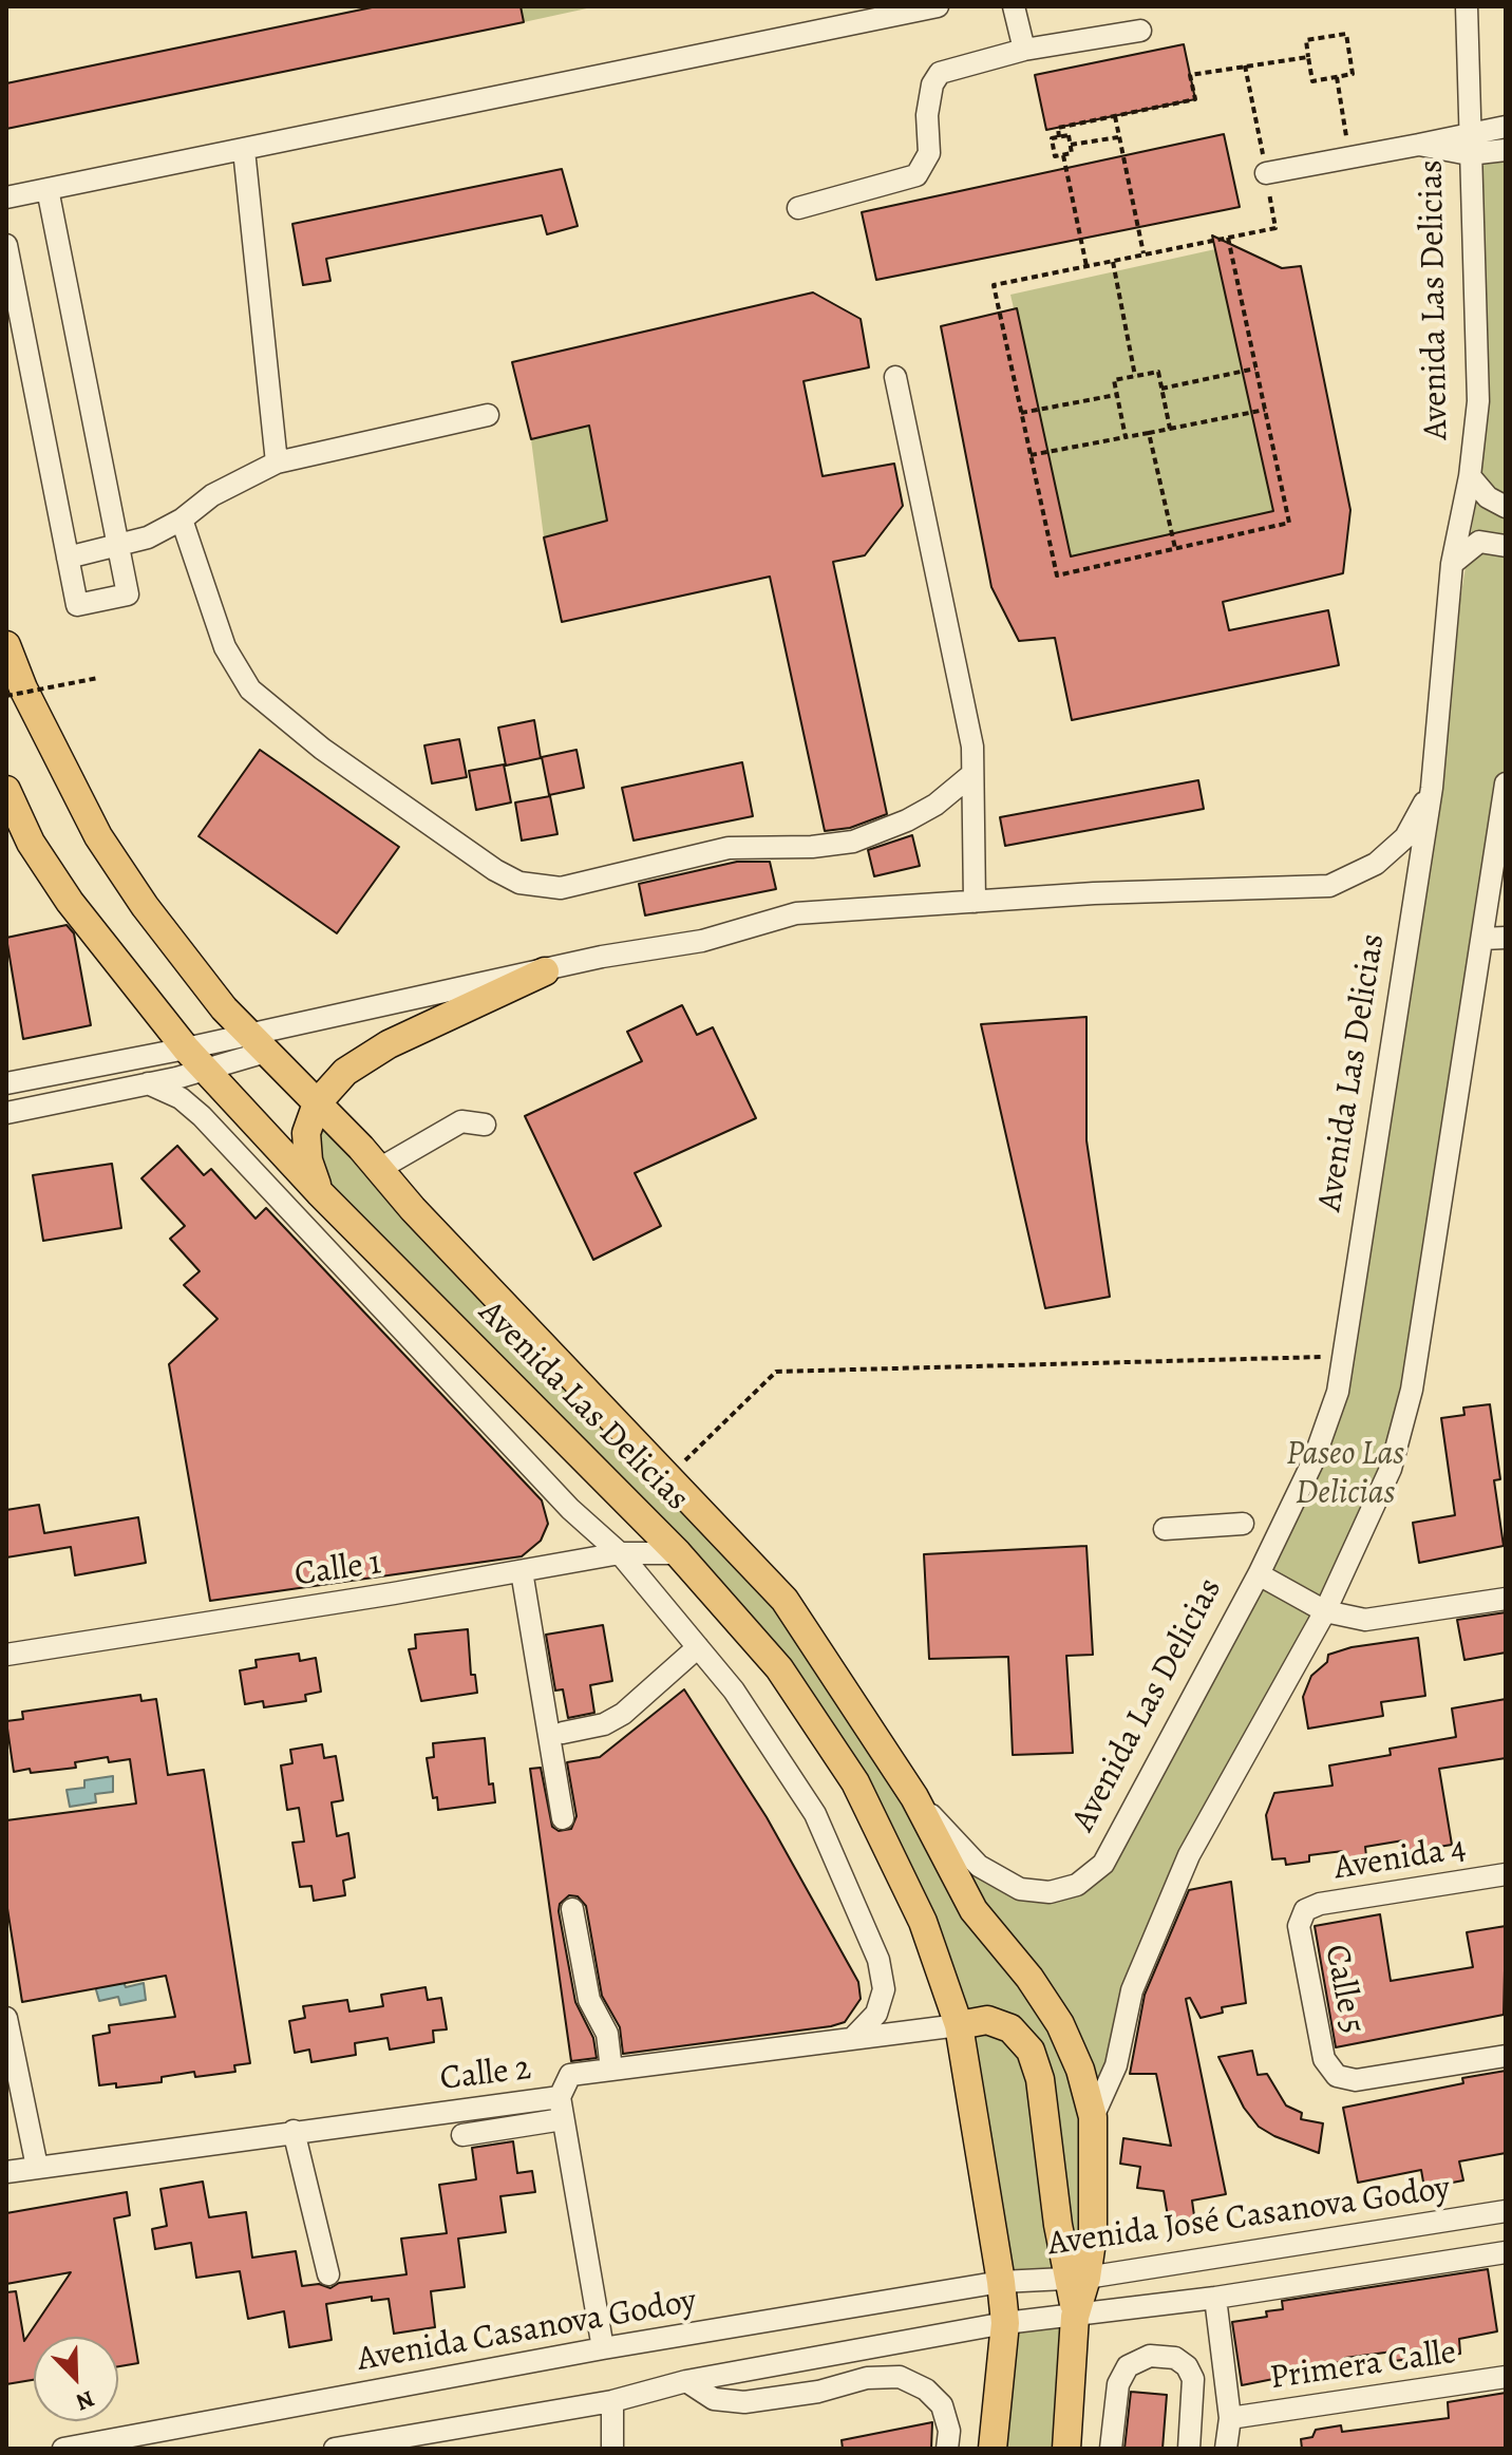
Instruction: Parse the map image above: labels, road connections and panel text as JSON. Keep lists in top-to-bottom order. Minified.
{"streets":{"main road":["Avenida Las Delicias"],"street":["Calle 1","Avenida 4","Calle 5","Calle 2","Avenida José Casanova Godoy","Avenida Casanova Godoy","Primera Calle"]},"crossings":[["Avenida Las Delicias","Calle 1"],["Avenida Las Delicias","Calle 2"],["Avenida Las Delicias","Avenida José Casanova Godoy"],["Avenida Las Delicias","Avenida Casanova Godoy"],["Avenida 4","Calle 5"],["Avenida José Casanova Godoy","Avenida Casanova Godoy"]],"parks":["Paseo Las Delicias"],"north":"bottom right"}
